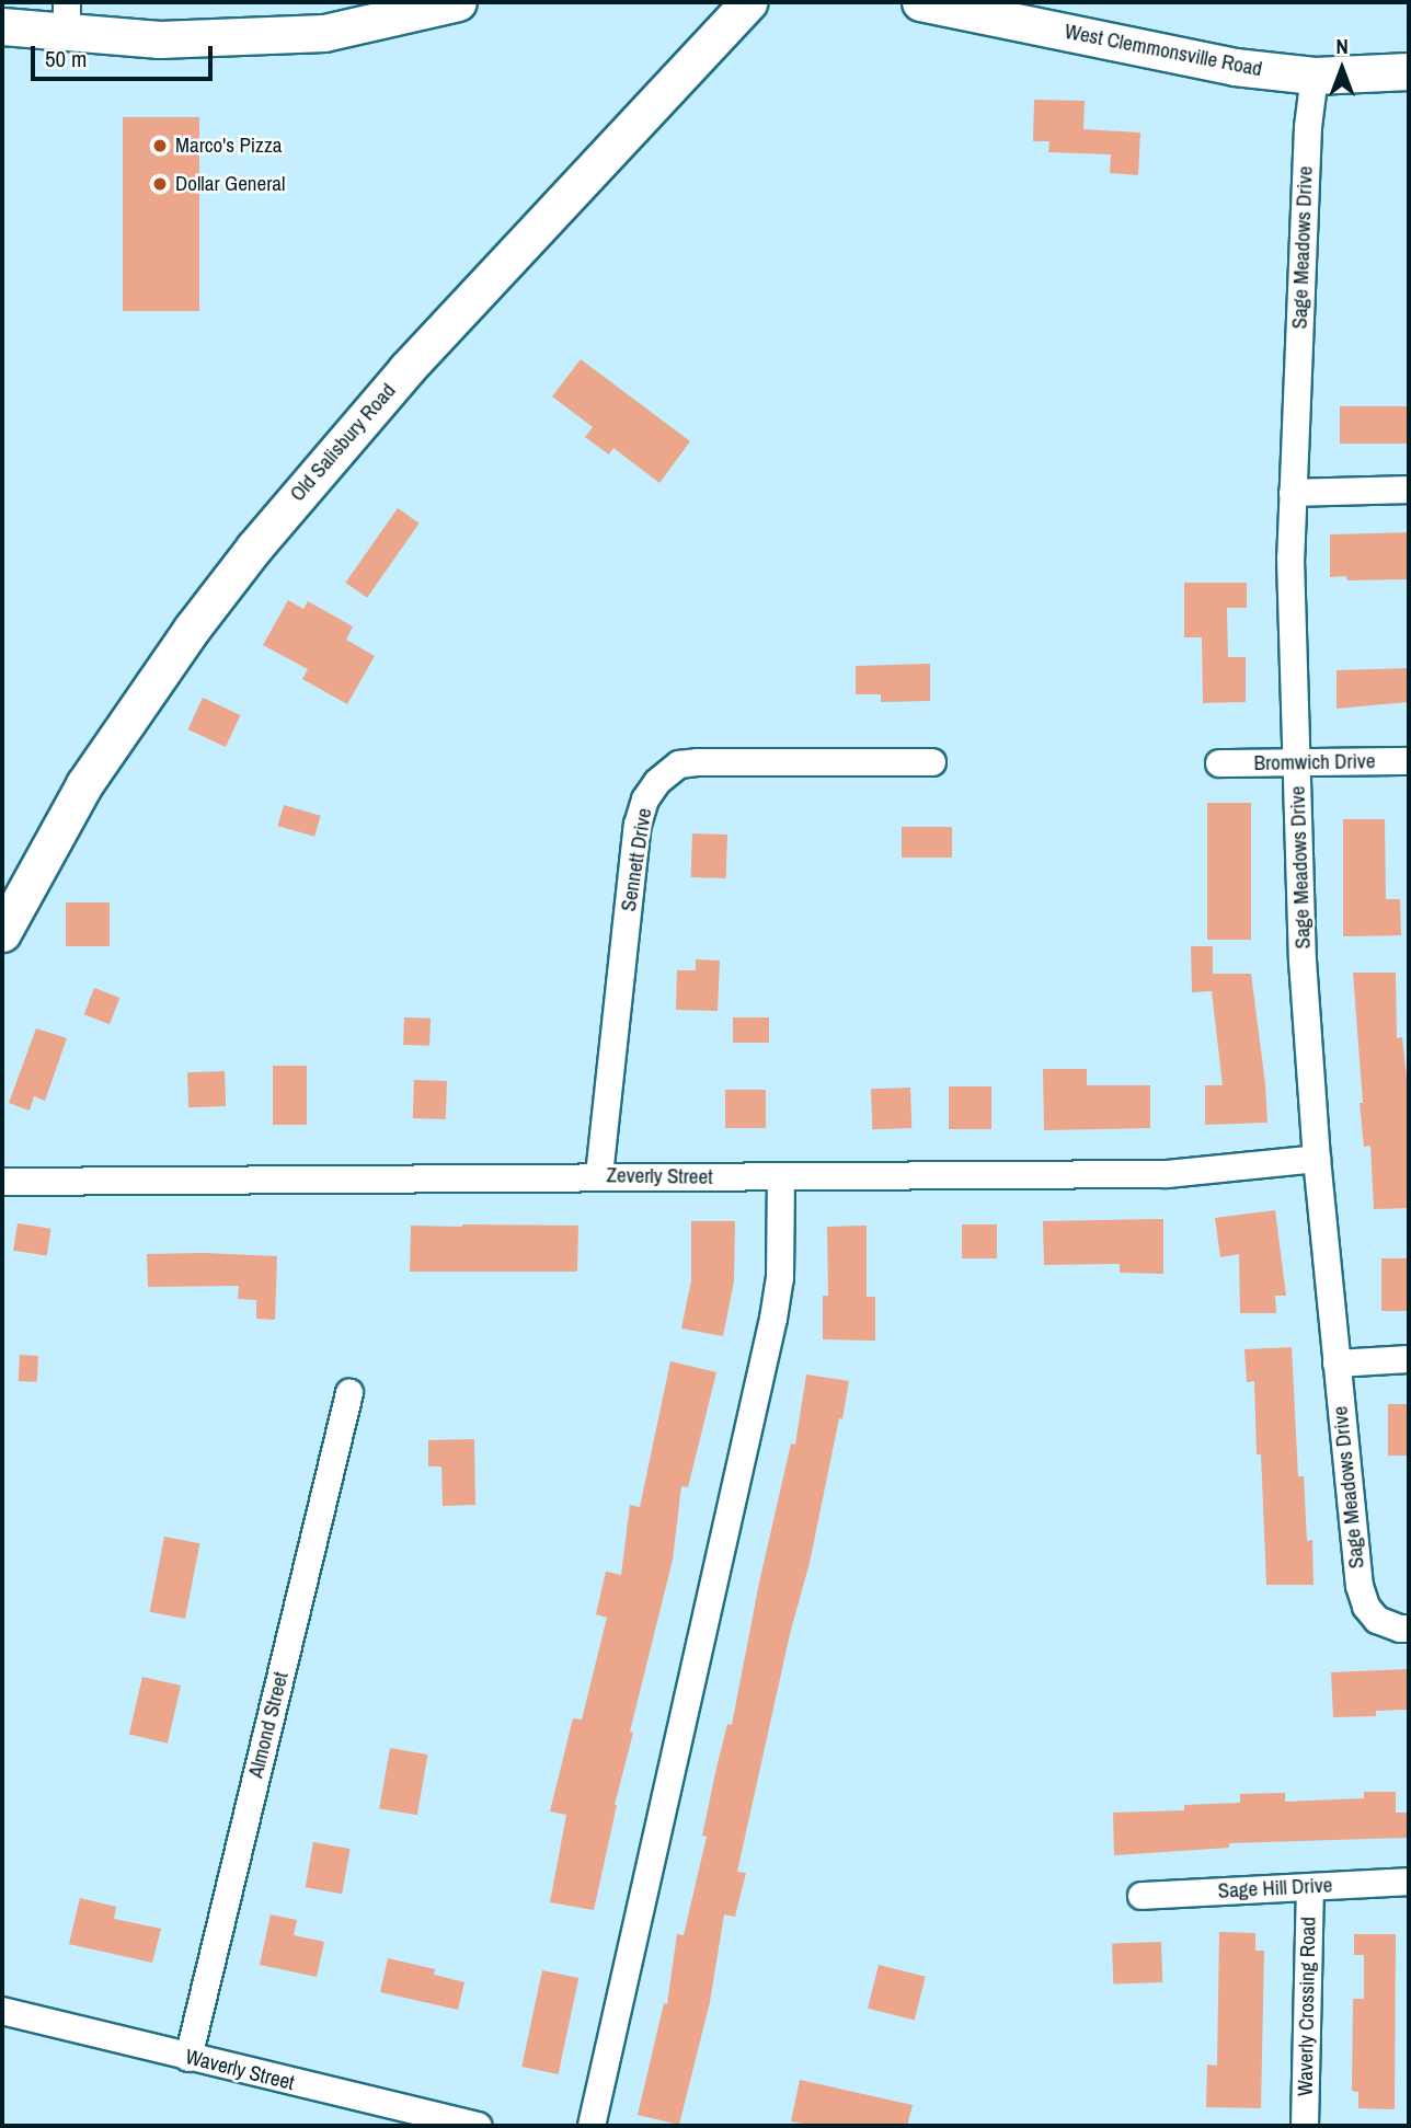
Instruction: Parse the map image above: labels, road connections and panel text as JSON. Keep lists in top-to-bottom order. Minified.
{"streets":{"main road":["West Clemmonsville Road","Old Salisbury Road"],"street":["Sage Meadows Drive","Bromwich Drive","Sennett Drive","Zeverly Street","Almond Street","Sage Hill Drive","Waverly Crossing Road","Waverly Street"]},"crossings":[["West Clemmonsville Road","Sage Meadows Drive"],["Sage Meadows Drive","Bromwich Drive"],["Sage Meadows Drive","Zeverly Street"],["Sennett Drive","Zeverly Street"],["Almond Street","Waverly Street"],["Sage Hill Drive","Waverly Crossing Road"]],"places":["Marco's Pizza","Dollar General"],"scale_bar":"50 m","north":"top"}
